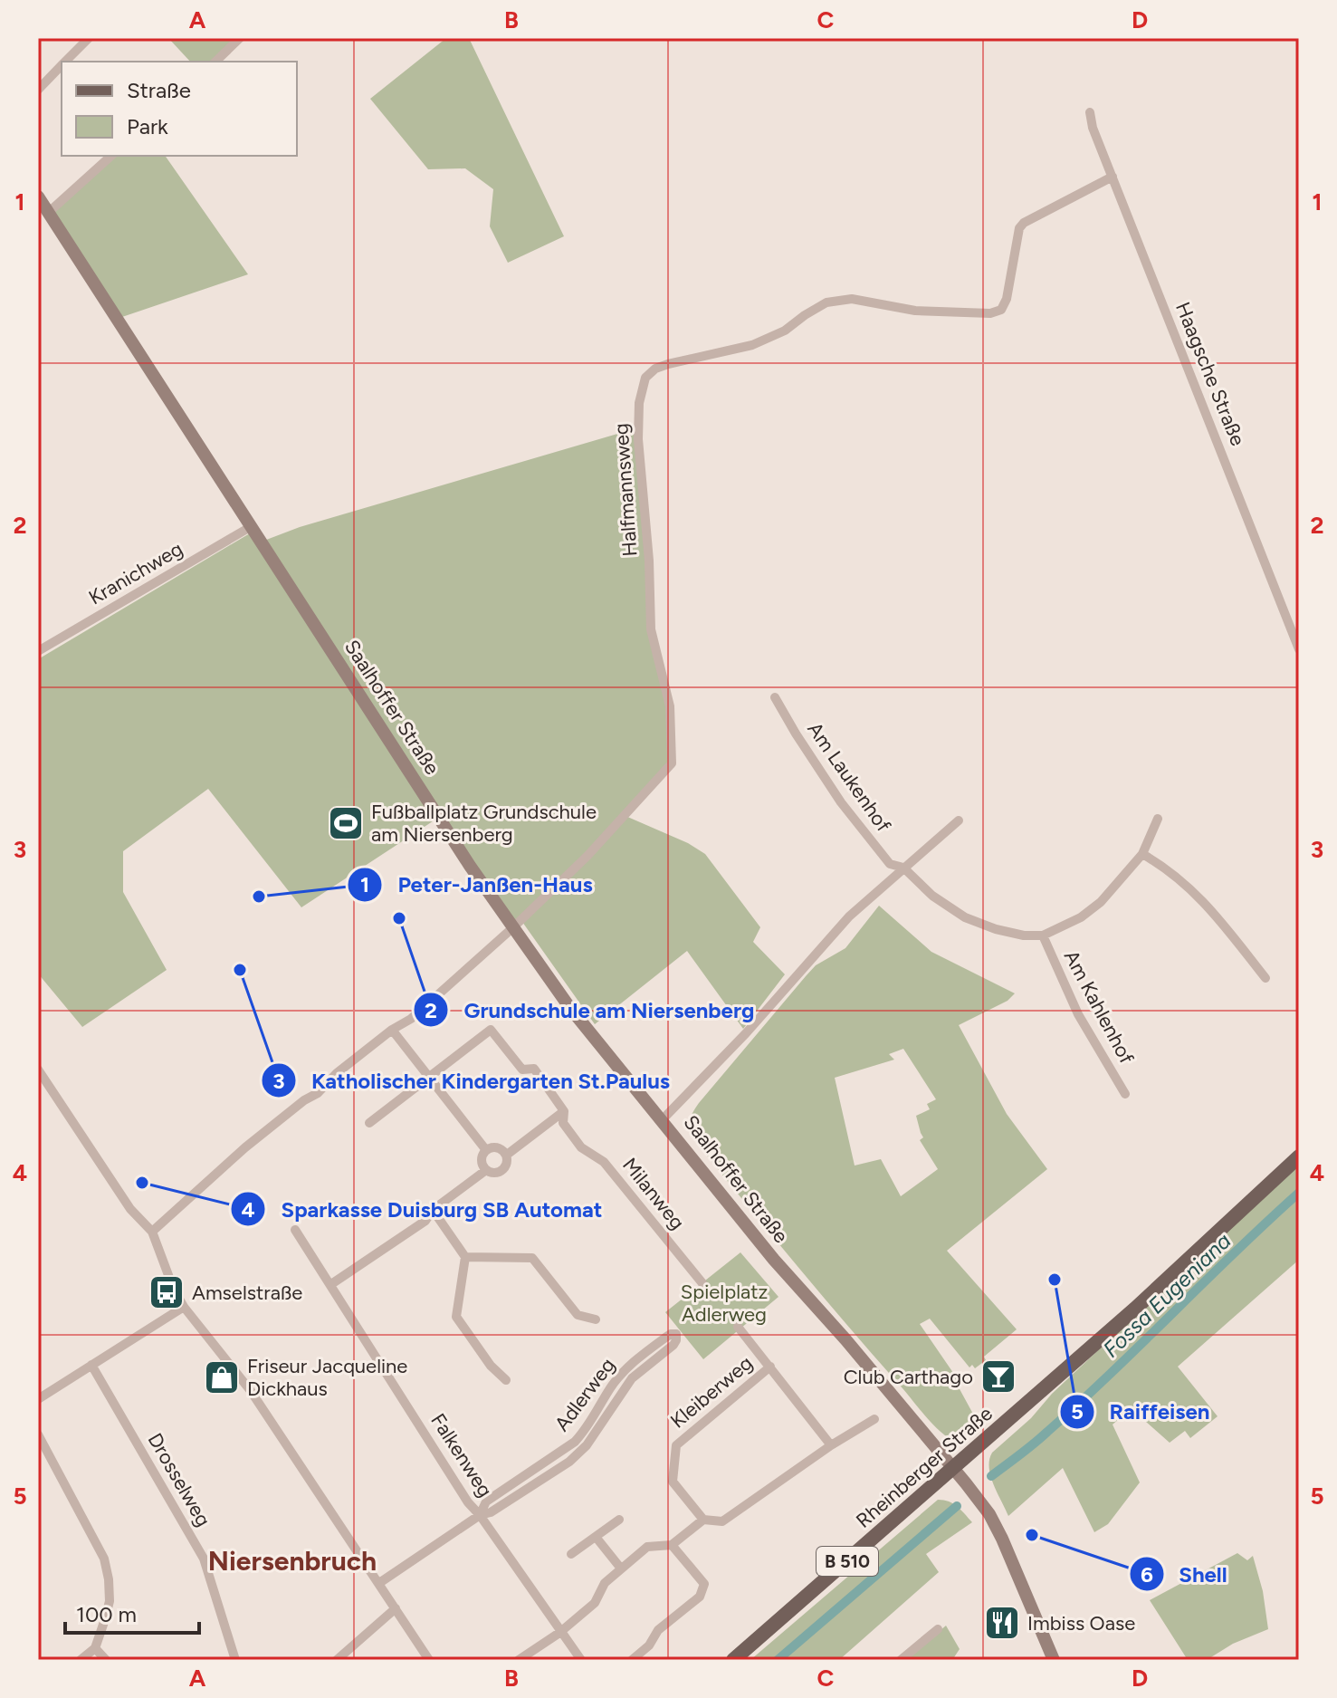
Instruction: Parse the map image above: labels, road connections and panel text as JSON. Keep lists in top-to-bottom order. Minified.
{"streets":{"main road":["Saalhoffer Straße","Rheinberger Straße","B 510"],"street":["Haagsche Straße","Halfmannsweg","Kranichweg","Am Laukenhof","Am Kahlenhof","Milanweg","Kleiberweg","Adlerweg","Falkenweg","Drosselweg"]},"crossings":[["Haagsche Straße","Halfmannsweg"],["Halfmannsweg","Saalhoffer Straße"],["Kranichweg","Saalhoffer Straße"],["Saalhoffer Straße","Rheinberger Straße"],["Am Laukenhof","Am Kahlenhof"],["Adlerweg","Falkenweg"]],"districts":["Niersenbruch"],"water":["Fossa Eugeniana"],"parks":["Spielplatz Adlerweg"],"places":{"sports":["Fußballplatz Grundschule am Niersenberg"],"other":["Peter-Janßen-Haus","Grundschule am Niersenberg","Katholischer Kindergarten St.Paulus","Sparkasse Duisburg SB Automat","Raiffeisen","Shell"],"bus stop":["Amselstraße"],"bar":["Club Carthago"],"shop":["Friseur Jacqueline Dickhaus"],"restaurant":["Imbiss Oase"]},"legend":["Straße","Park"],"scale_bar":"100 m","grid":{"columns":["A","B","C","D"],"rows":["1","2","3","4","5"]}}
